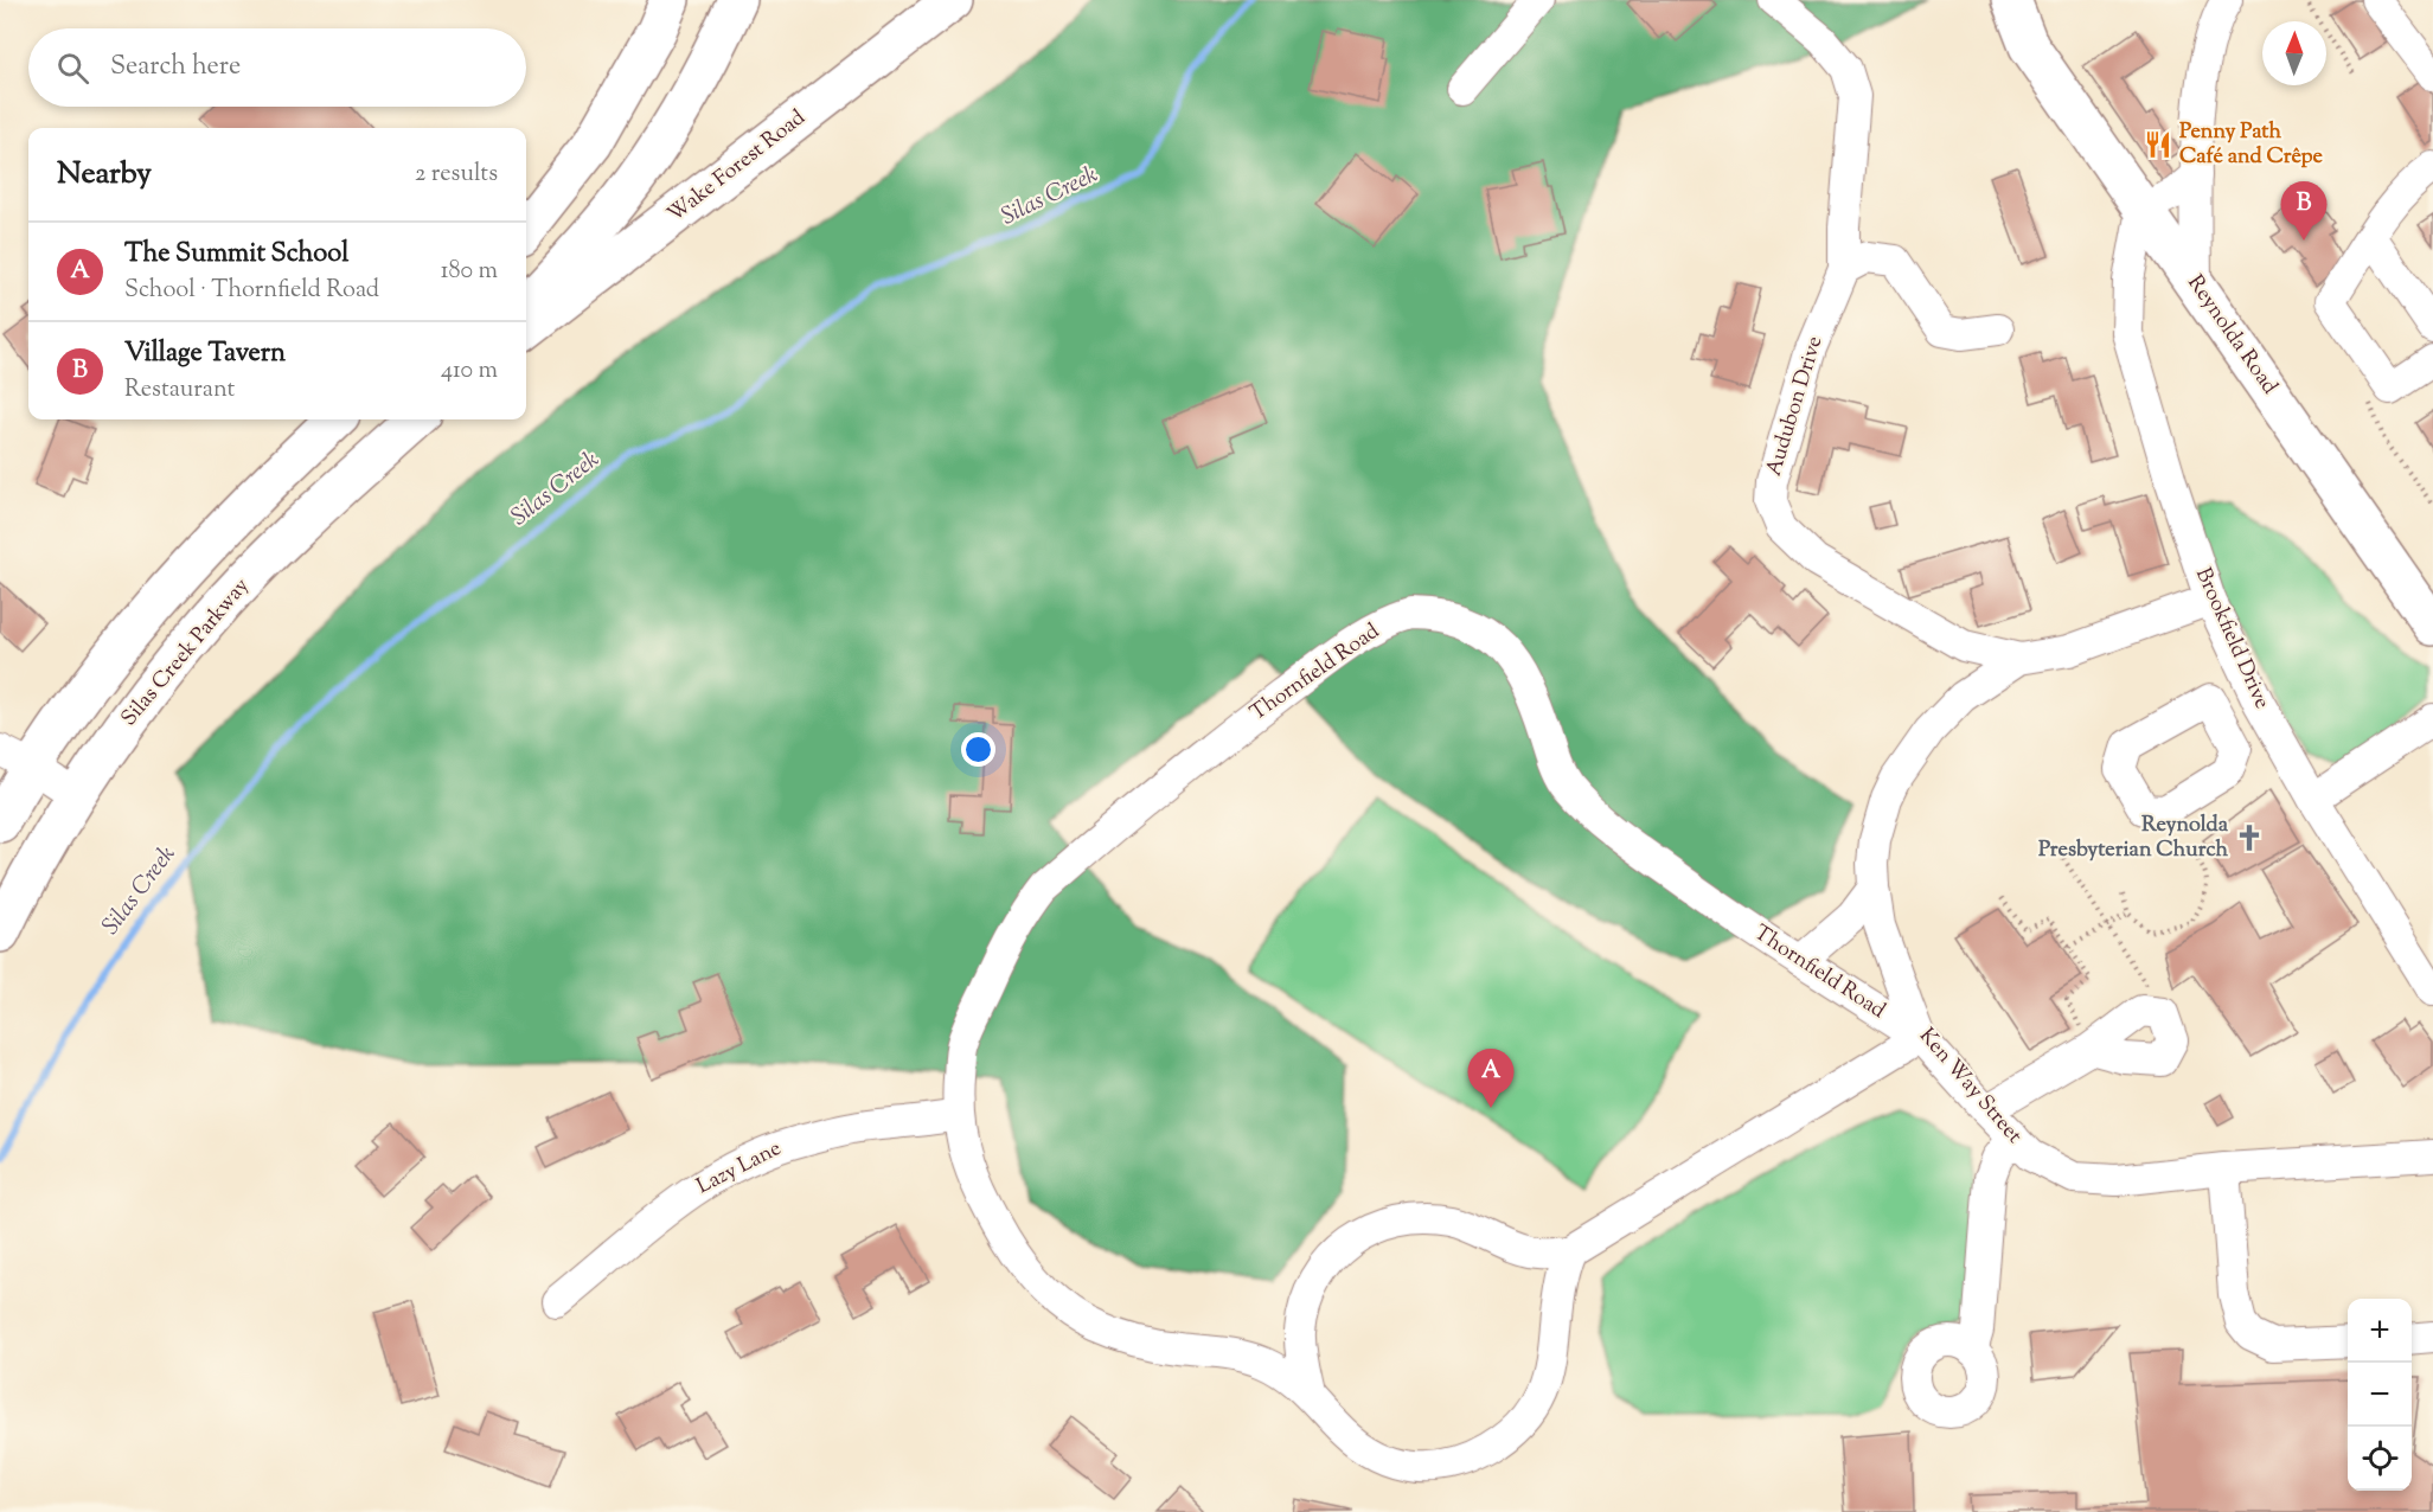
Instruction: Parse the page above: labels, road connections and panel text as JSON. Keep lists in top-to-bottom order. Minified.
{"streets":{"main road":["Wake Forest Road","Reynolda Road","Silas Creek Parkway"],"street":["Audubon Drive","Brookfield Drive","Thornfield Road","Ken Way Street","Lazy Lane"]},"crossings":[["Reynolda Road","Brookfield Drive"],["Audubon Drive","Ken Way Street"],["Brookfield Drive","Ken Way Street"],["Thornfield Road","Ken Way Street"],["Thornfield Road","Lazy Lane"]],"water":["Silas Creek"],"places":{"restaurant":["Penny Path Café and Crêpe"],"church":["Reynolda Presbyterian Church"]},"north":"top","page":{"search":"Search here","heading":["Nearby","2 results"],"pins":["B","A"],"list":[{"mark":"A","name":"The Summit School","note":"School · Thornfield Road","value":"180 m"},{"mark":"B","name":"Village Tavern","note":"Restaurant","value":"410 m"}],"map_buttons":["+","−"]}}
